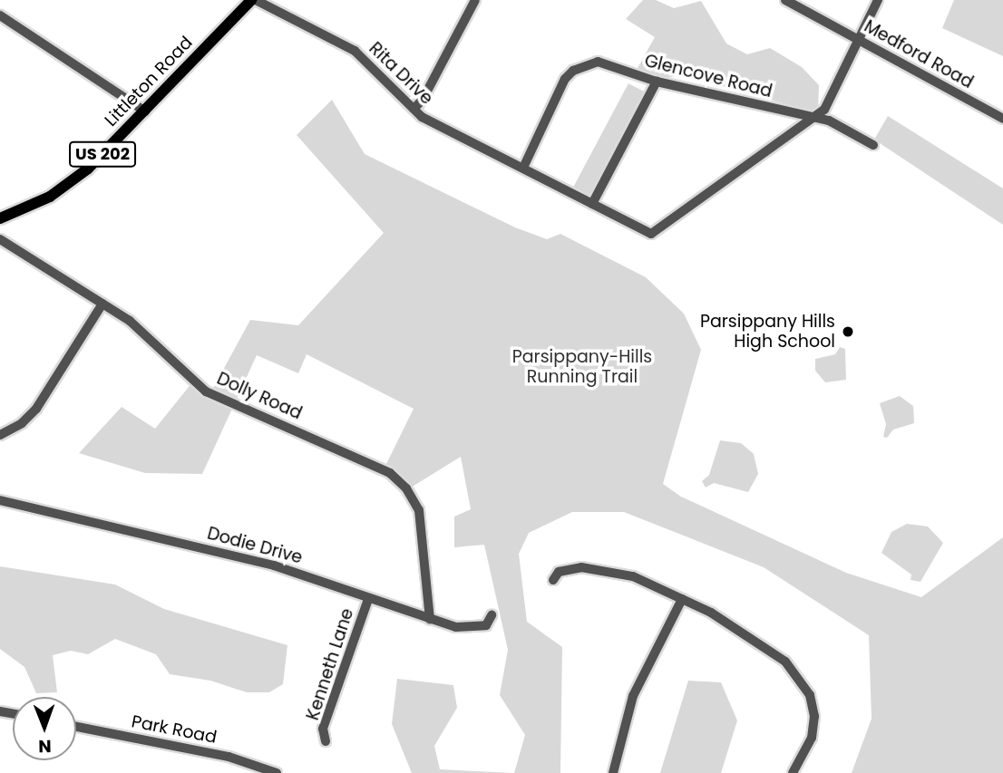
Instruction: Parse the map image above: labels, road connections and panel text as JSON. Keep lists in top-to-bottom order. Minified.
{"streets":{"main road":["Littleton Road","US 202"],"street":["Medford Road","Rita Drive","Glencove Road","Dolly Road","Dodie Drive","Kenneth Lane","Park Road"]},"crossings":[["Rita Drive","Glencove Road"],["Rita Drive","Littleton Road"],["Dolly Road","Dodie Drive"],["Dodie Drive","Kenneth Lane"]],"parks":["Parsippany-Hills Running Trail"],"places":["Parsippany Hills High School"],"north":"bottom"}
